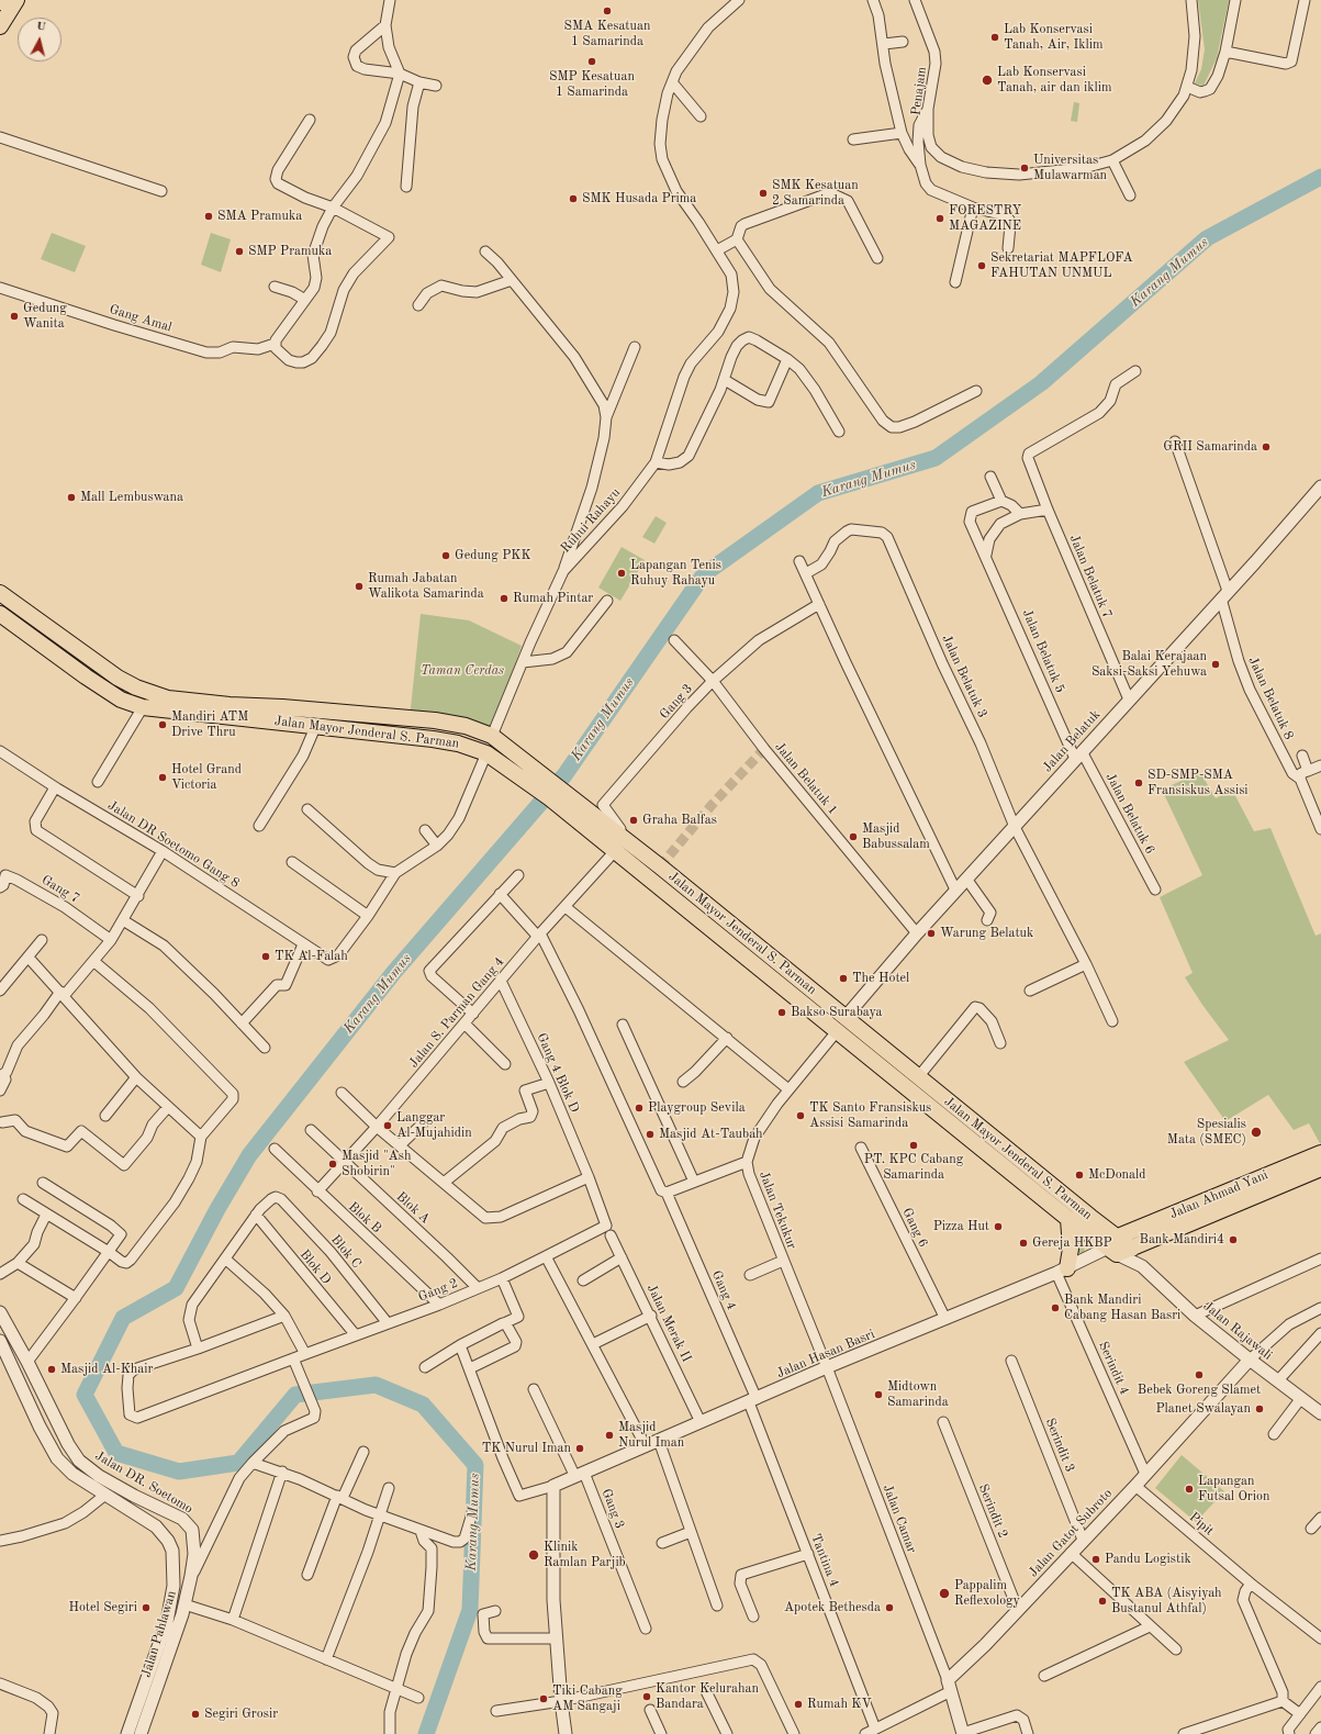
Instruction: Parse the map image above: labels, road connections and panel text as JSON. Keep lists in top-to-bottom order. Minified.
{"streets":{"main road":["Jalan Mayor Jenderal S. Parman","Jalan Ahmad Yani"],"street":["Penajam","Gang Amal","Ruhui Rahayu","Jalan Belatuk 7","Jalan Belatuk 5","Jalan Belatuk 3","Jalan Belatuk 8","Gang 3","Jalan Belatuk","Jalan Belatuk 1","Jalan Belatuk 6","Jalan DR Soetomo Gang 8","Gang 7","Jalan S. Parman Gang 4","Gang 4 Blok D","Blok A","Jalan Tekukur","Blok B","Gang 6","Blok C","Blok D","Gang 2","Gang 4","Jalan Merak II","Jalan Rajawali","Jalan Hasan Basri","Serindit 4","Serindit 3","Jalan DR. Soetomo","Serindit 2","Jalan Camar","Pipit","Jalan Gatot Subroto","Tantina 4","Jalan Pahlawan"]},"crossings":[["Ruhui Rahayu","Jalan Mayor Jenderal S. Parman"],["Jalan Belatuk 7","Jalan Belatuk"],["Jalan Belatuk 5","Jalan Belatuk"],["Jalan Belatuk 5","Jalan Belatuk 6"],["Jalan Belatuk 3","Jalan Belatuk"],["Jalan Belatuk 8","Jalan Belatuk"],["Gang 3","Jalan Mayor Jenderal S. Parman"],["Gang 3","Jalan Belatuk 1"],["Gang 3","Jalan Hasan Basri"],["Jalan Mayor Jenderal S. Parman","Jalan Belatuk"],["Jalan Mayor Jenderal S. Parman","Jalan S. Parman Gang 4"],["Jalan Mayor Jenderal S. Parman","Jalan Ahmad Yani"],["Jalan Mayor Jenderal S. Parman","Jalan Tekukur"],["Jalan Mayor Jenderal S. Parman","Jalan Rajawali"],["Jalan Mayor Jenderal S. Parman","Jalan Hasan Basri"],["Jalan Belatuk","Jalan Belatuk 1"],["Jalan Belatuk","Jalan Belatuk 6"],["Jalan Belatuk","Jalan Tekukur"],["Jalan S. Parman Gang 4","Gang 4 Blok D"],["Jalan S. Parman Gang 4","Blok A"],["Jalan S. Parman Gang 4","Blok B"],["Jalan S. Parman Gang 4","Gang 4"],["Gang 4 Blok D","Gang 2"],["Jalan Ahmad Yani","Jalan Hasan Basri"],["Blok A","Gang 2"],["Jalan Tekukur","Jalan Hasan Basri"],["Jalan Tekukur","Jalan Camar"],["Blok B","Gang 2"],["Gang 6","Jalan Hasan Basri"],["Blok C","Blok D"],["Blok C","Gang 2"],["Blok D","Gang 2"],["Gang 4","Jalan Hasan Basri"],["Gang 4","Tantina 4"],["Jalan Merak II","Jalan Hasan Basri"],["Jalan Rajawali","Jalan Gatot Subroto"],["Jalan Hasan Basri","Serindit 4"],["Jalan Hasan Basri","Jalan Camar"],["Jalan Hasan Basri","Tantina 4"],["Serindit 4","Jalan Gatot Subroto"],["Serindit 3","Jalan Gatot Subroto"],["Jalan DR. Soetomo","Jalan Pahlawan"],["Serindit 2","Jalan Gatot Subroto"],["Jalan Camar","Jalan Gatot Subroto"],["Pipit","Jalan Gatot Subroto"]],"water":["Karang Mumus"],"parks":["Taman Cerdas"],"places":["SMA Kesatuan 1 Samarinda","Lab Konservasi Tanah, Air, Iklim","SMP Kesatuan 1 Samarinda","Lab Konservasi Tanah, air dan iklim","Universitas Mulawarman","SMK Kesatuan 2 Samarinda","SMK Husada Prima","SMA Pramuka","FORESTRY MAGAZINE","SMP Pramuka","Sekretariat MAPFLOFA FAHUTAN UNMUL","Gedung Wanita","GRII Samarinda","Mall Lembuswana","Gedung PKK","Lapangan Tenis Ruhuy Rahayu","Rumah Jabatan Walikota Samarinda","Rumah Pintar","Balai Kerajaan Saksi-Saksi Yehuwa","Mandiri ATM Drive Thru","Hotel Grand Victoria","SD-SMP-SMA Fransiskus Assisi","Graha Balfas","Masjid Babussalam","Warung Belatuk","TK Al-Falah","The Hotel","Bakso Surabaya","Playgroup Sevila","TK Santo Fransiskus Assisi Samarinda","Langgar Al-Mujahidin","Spesialis Mata (SMEC)","Masjid At-Taubah","PT. KPC Cabang Samarinda","Masjid \"Ash Shobirin\"","McDonald","Pizza Hut","Bank Mandiri4","Gereja HKBP","Bank Mandiri Cabang Hasan Basri","Masjid Al-Khair","Bebek Goreng Slamet","Midtown Samarinda","Planet Swalayan","Masjid Nurul Iman","TK Nurul Iman","Lapangan Futsal Orion","Klinik Ramlan Parjib","Pandu Logistik","Pappalim Reflexology","TK ABA (Aisyiyah Bustanul Athfal)","Hotel Segiri","Apotek Bethesda","Kantor Kelurahan Bandara","Tiki Cabang AM Sangaji","Rumah KV","Segiri Grosir"],"north":"top"}
